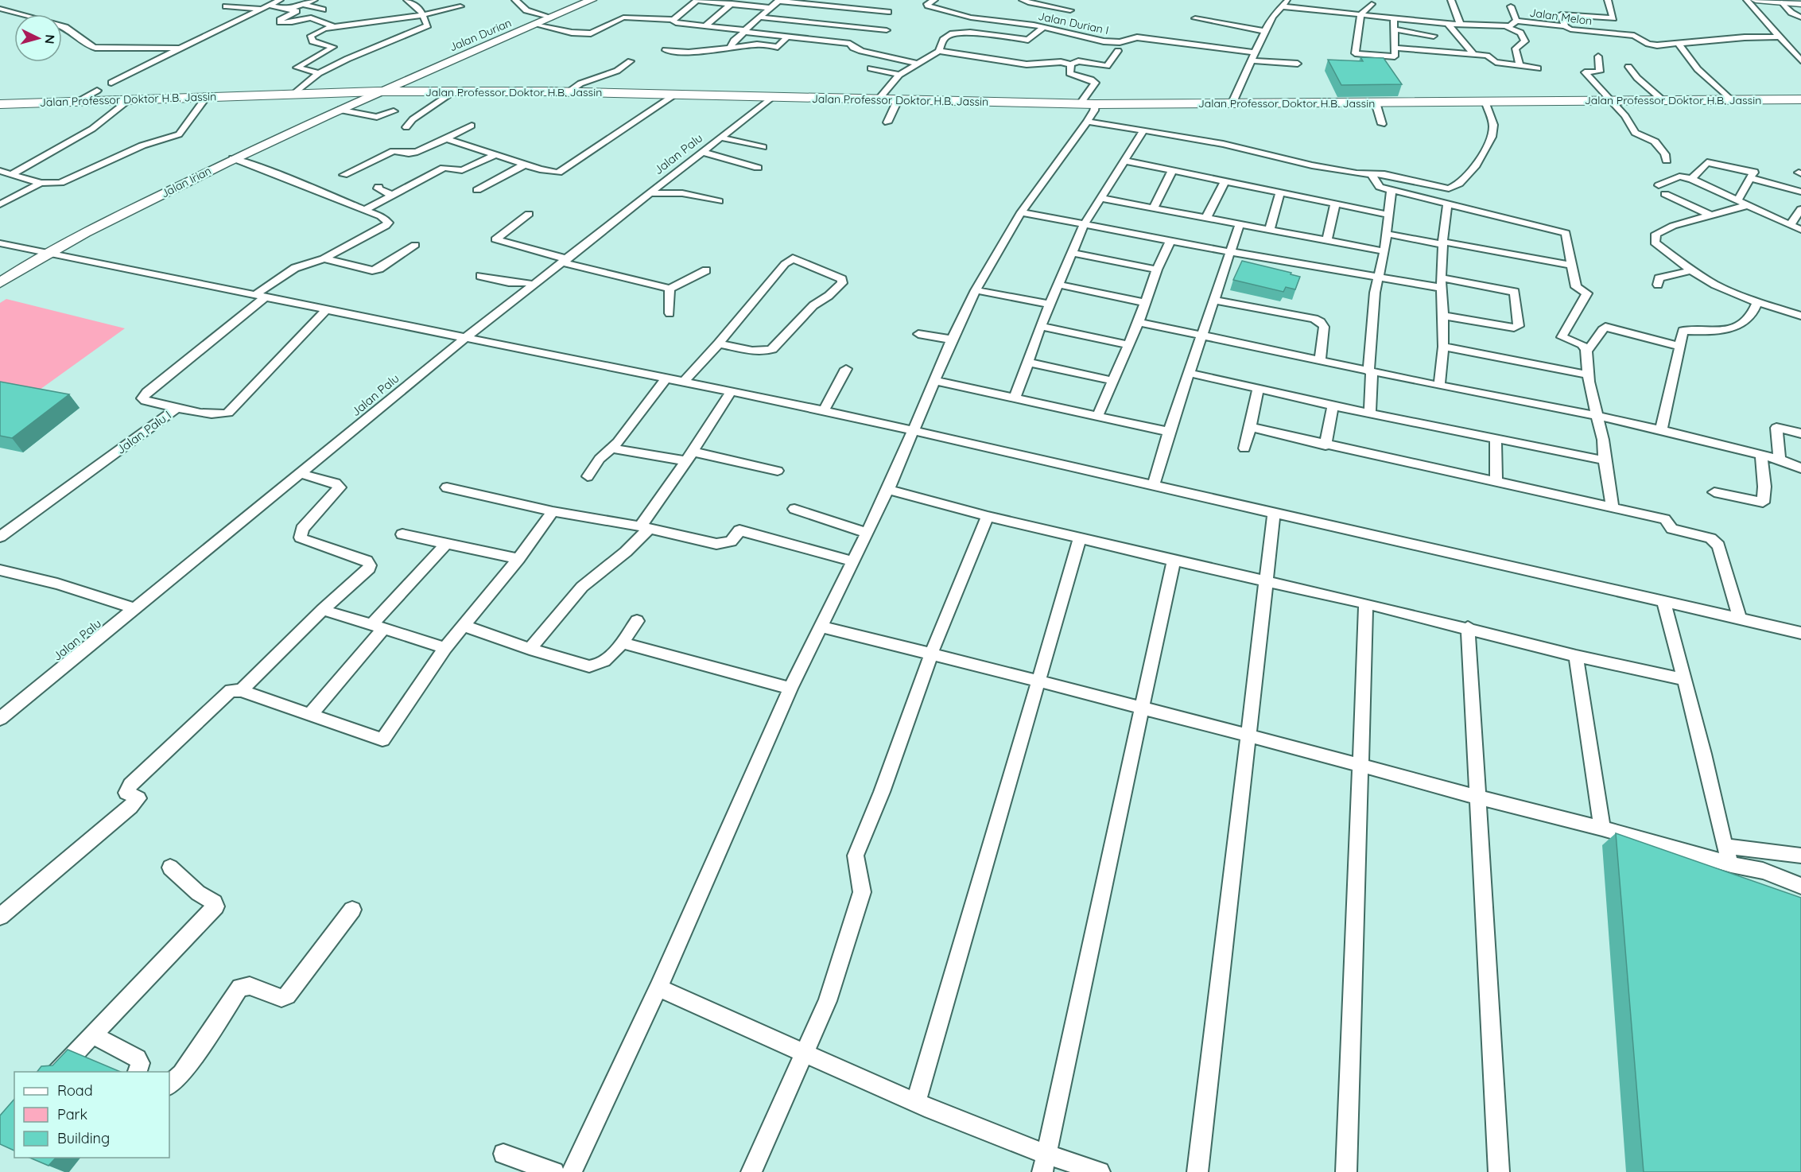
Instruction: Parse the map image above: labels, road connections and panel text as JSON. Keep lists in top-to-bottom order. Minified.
{"streets":{"highway":["Jalan Professor Doktor H.B. Jassin"],"street":["Jalan Melon","Jalan Durian I","Jalan Durian","Jalan Palu","Jalan Irian","Jalan Palu I"]},"crossings":[["Jalan Durian","Jalan Professor Doktor H.B. Jassin"],["Jalan Durian","Jalan Irian"],["Jalan Professor Doktor H.B. Jassin","Jalan Palu"],["Jalan Professor Doktor H.B. Jassin","Jalan Irian"]],"legend":["Road","Park","Building"],"north":"right"}
